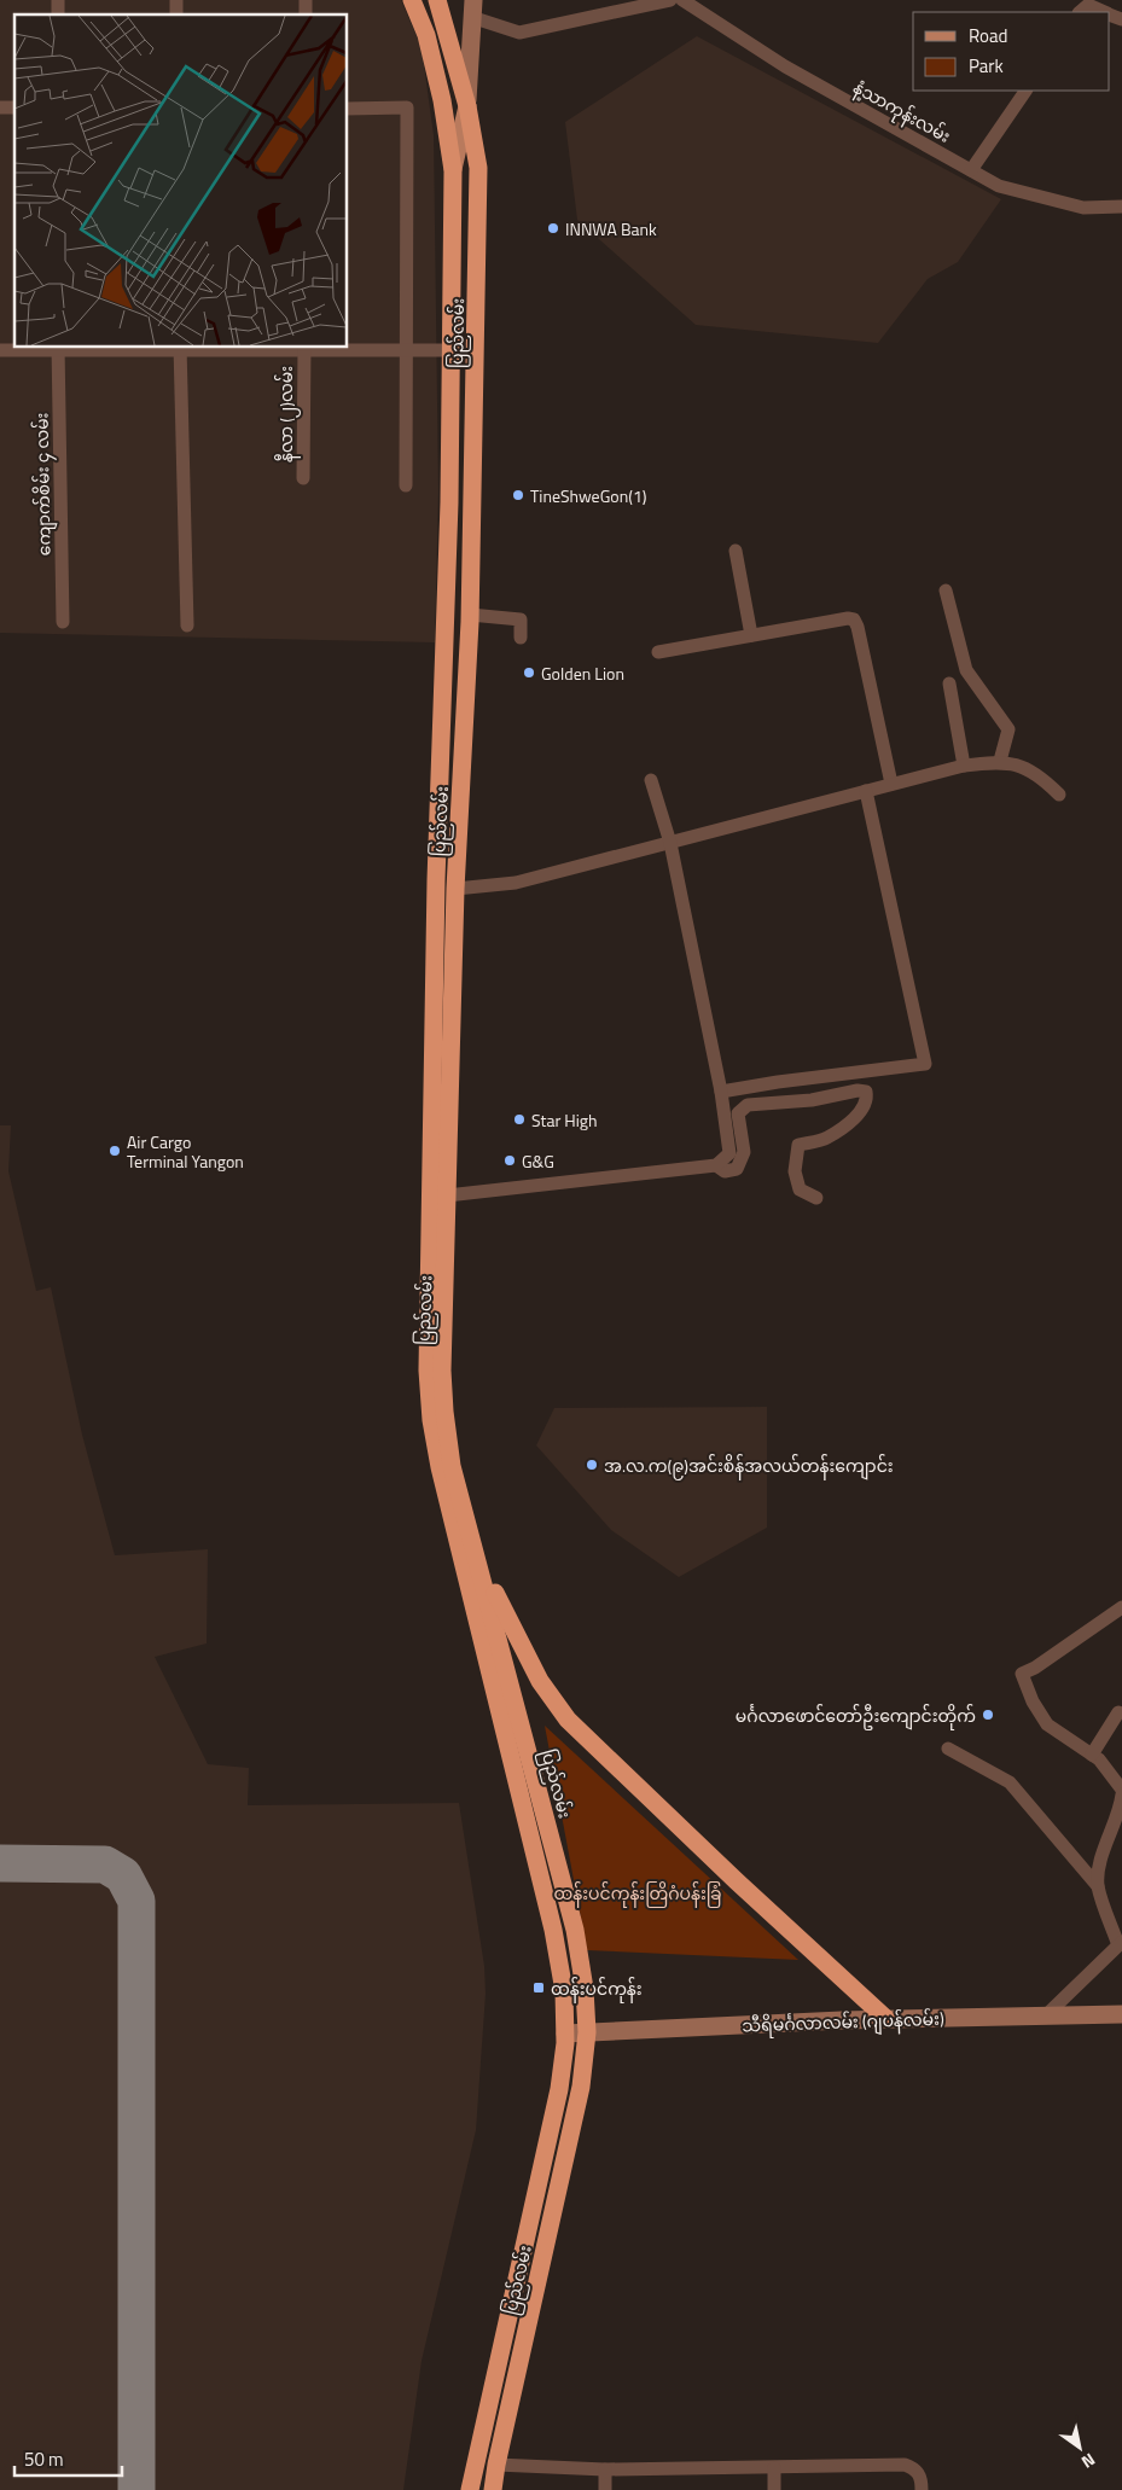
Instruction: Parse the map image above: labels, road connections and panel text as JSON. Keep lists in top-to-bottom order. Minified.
{"streets":{"highway":["ပြည်လမ်း"],"street":["နံ့သာကုန်းလမ်း","နီလာ (၂)လမ်း","ကျောက်စိမ်း ၄ လမ်း","သီရိမင်္ဂလာလမ်း (ဂျပန်လမ်း)"]},"crossings":[["ပြည်လမ်း","သီရိမင်္ဂလာလမ်း (ဂျပန်လမ်း)"]],"parks":["ထန်းပင်ကုန်းတြိဂံပန်းခြံ"],"places":{"other":["INNWA Bank","TineShweGon(1)","Golden Lion","Star High","Air Cargo Terminal Yangon","G&G","အ.လ.က(၉)အင်းစိန်အလယ်တန်းကျောင်း","မင်္ဂလာဖောင်တော်ဦးကျောင်းတိုက်"],"transit":["ထန်းပင်ကုန်း"]},"legend":["Road","Park"],"scale_bar":"50 m","north":"bottom right"}
